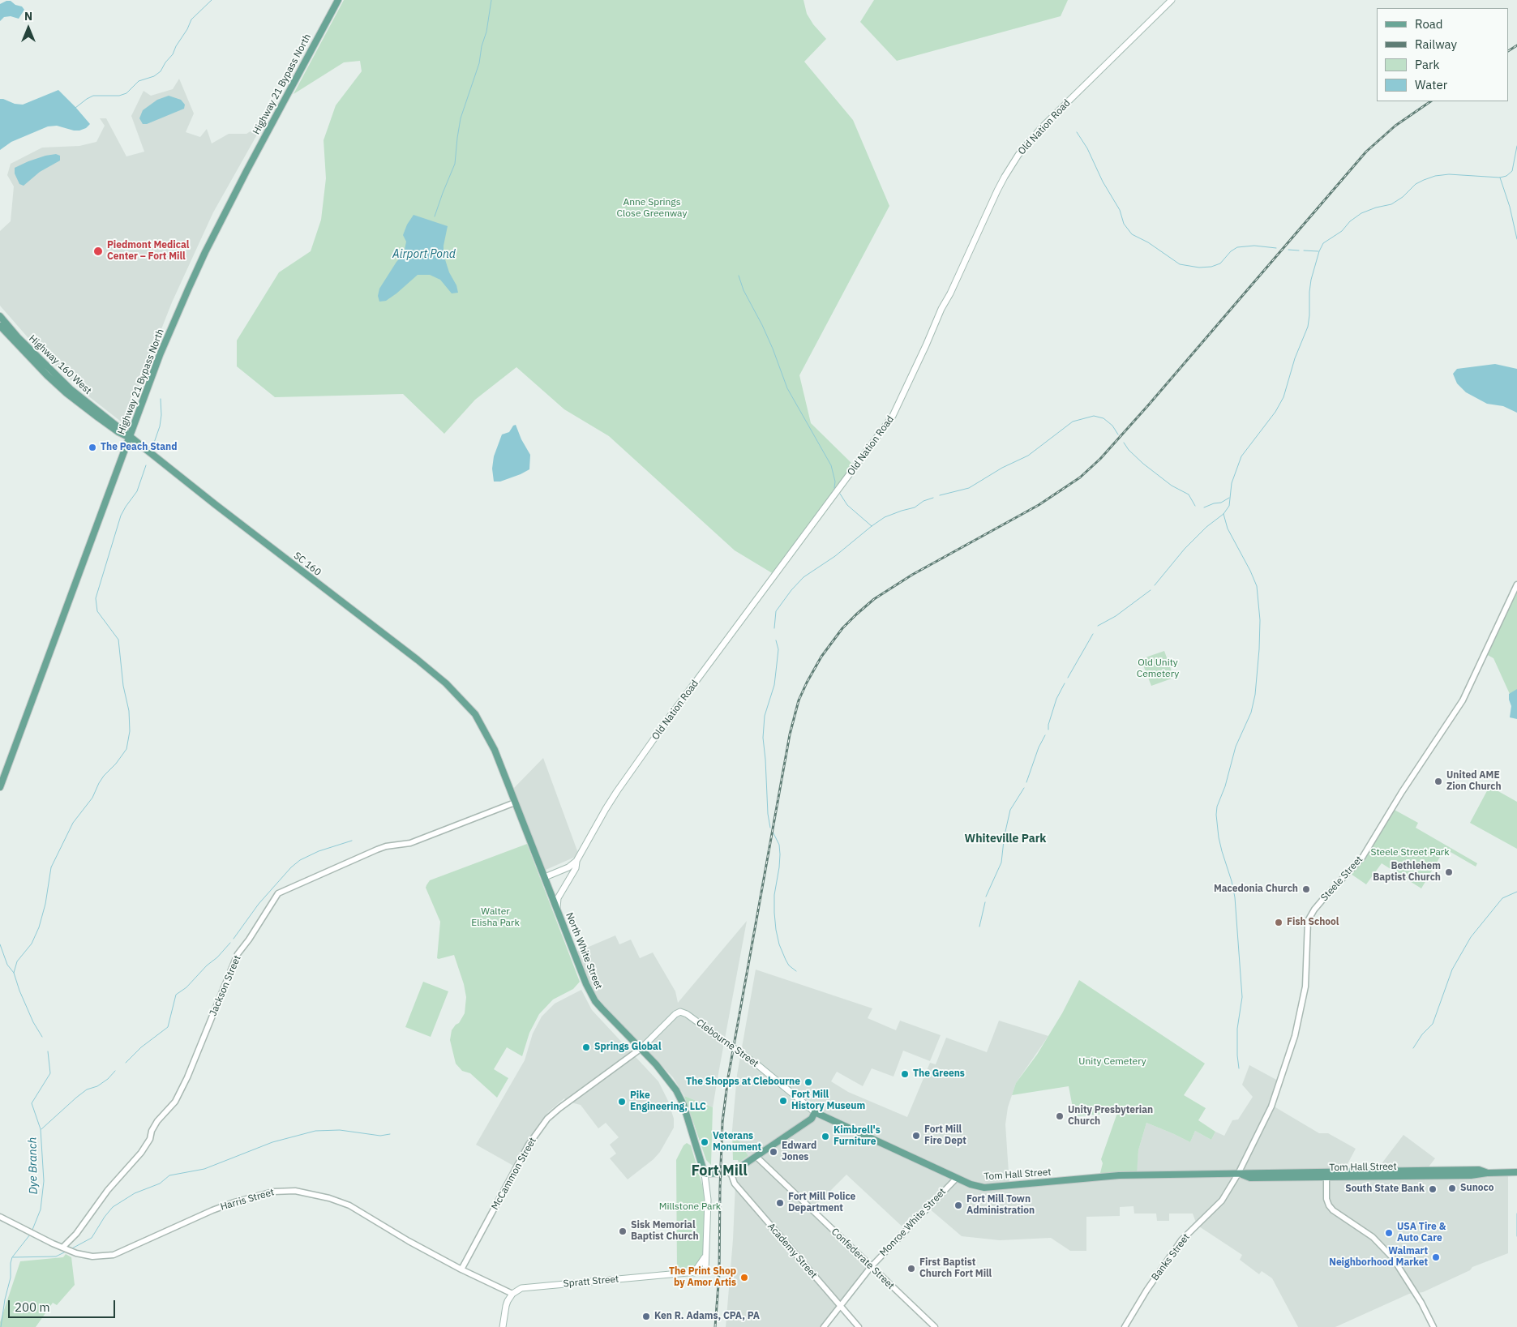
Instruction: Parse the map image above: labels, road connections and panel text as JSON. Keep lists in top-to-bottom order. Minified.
{"streets":{"main road":["Highway 21 Bypass North","Old Nation Road","Highway 160 West","SC 160","North White Street","Clebourne Street","Tom Hall Street","Spratt Street"],"street":["Steele Street","Jackson Street","McCammon Street","Harris Street","Monroe White Street","Academy Street","Banks Street","Confederate Street"]},"crossings":[["Highway 21 Bypass North","Highway 160 West"],["Highway 21 Bypass North","SC 160"],["Old Nation Road","North White Street"],["Highway 160 West","SC 160"],["SC 160","North White Street"],["Steele Street","Tom Hall Street"],["Steele Street","Banks Street"],["North White Street","Jackson Street"],["North White Street","Clebourne Street"],["North White Street","McCammon Street"],["Jackson Street","Harris Street"],["Clebourne Street","Tom Hall Street"],["Clebourne Street","McCammon Street"],["Tom Hall Street","Monroe White Street"],["Tom Hall Street","Banks Street"],["McCammon Street","Harris Street"],["Harris Street","Spratt Street"],["Monroe White Street","Academy Street"],["Monroe White Street","Confederate Street"]],"districts":["Whiteville Park","Fort Mill"],"water":["Airport Pond","Dye Branch"],"parks":["Anne Springs Close Greenway","Old Unity Cemetery","Steele Street Park","Walter Elisha Park","Unity Cemetery","Millstone Park"],"places":["Piedmont Medical Center – Fort Mill","The Peach Stand","United AME Zion Church","Bethlehem Baptist Church","Macedonia Church","Fish School","Springs Global","The Greens","The Shopps at Clebourne","Fort Mill History Museum","Pike Engineering, LLC","Unity Presbyterian Church","Fort Mill Fire Dept","Kimbrell's Furniture","Veterans Monument","Edward Jones","Sunoco","South State Bank","Fort Mill Police Department","Fort Mill Town Administration","Sisk Memorial Baptist Church","USA Tire & Auto Care","Walmart Neighborhood Market","First Baptist Church Fort Mill","The Print Shop by Amor Artis","Ken R. Adams, CPA, PA"],"legend":["Road","Railway","Park","Water"],"scale_bar":"200 m","north":"top"}
